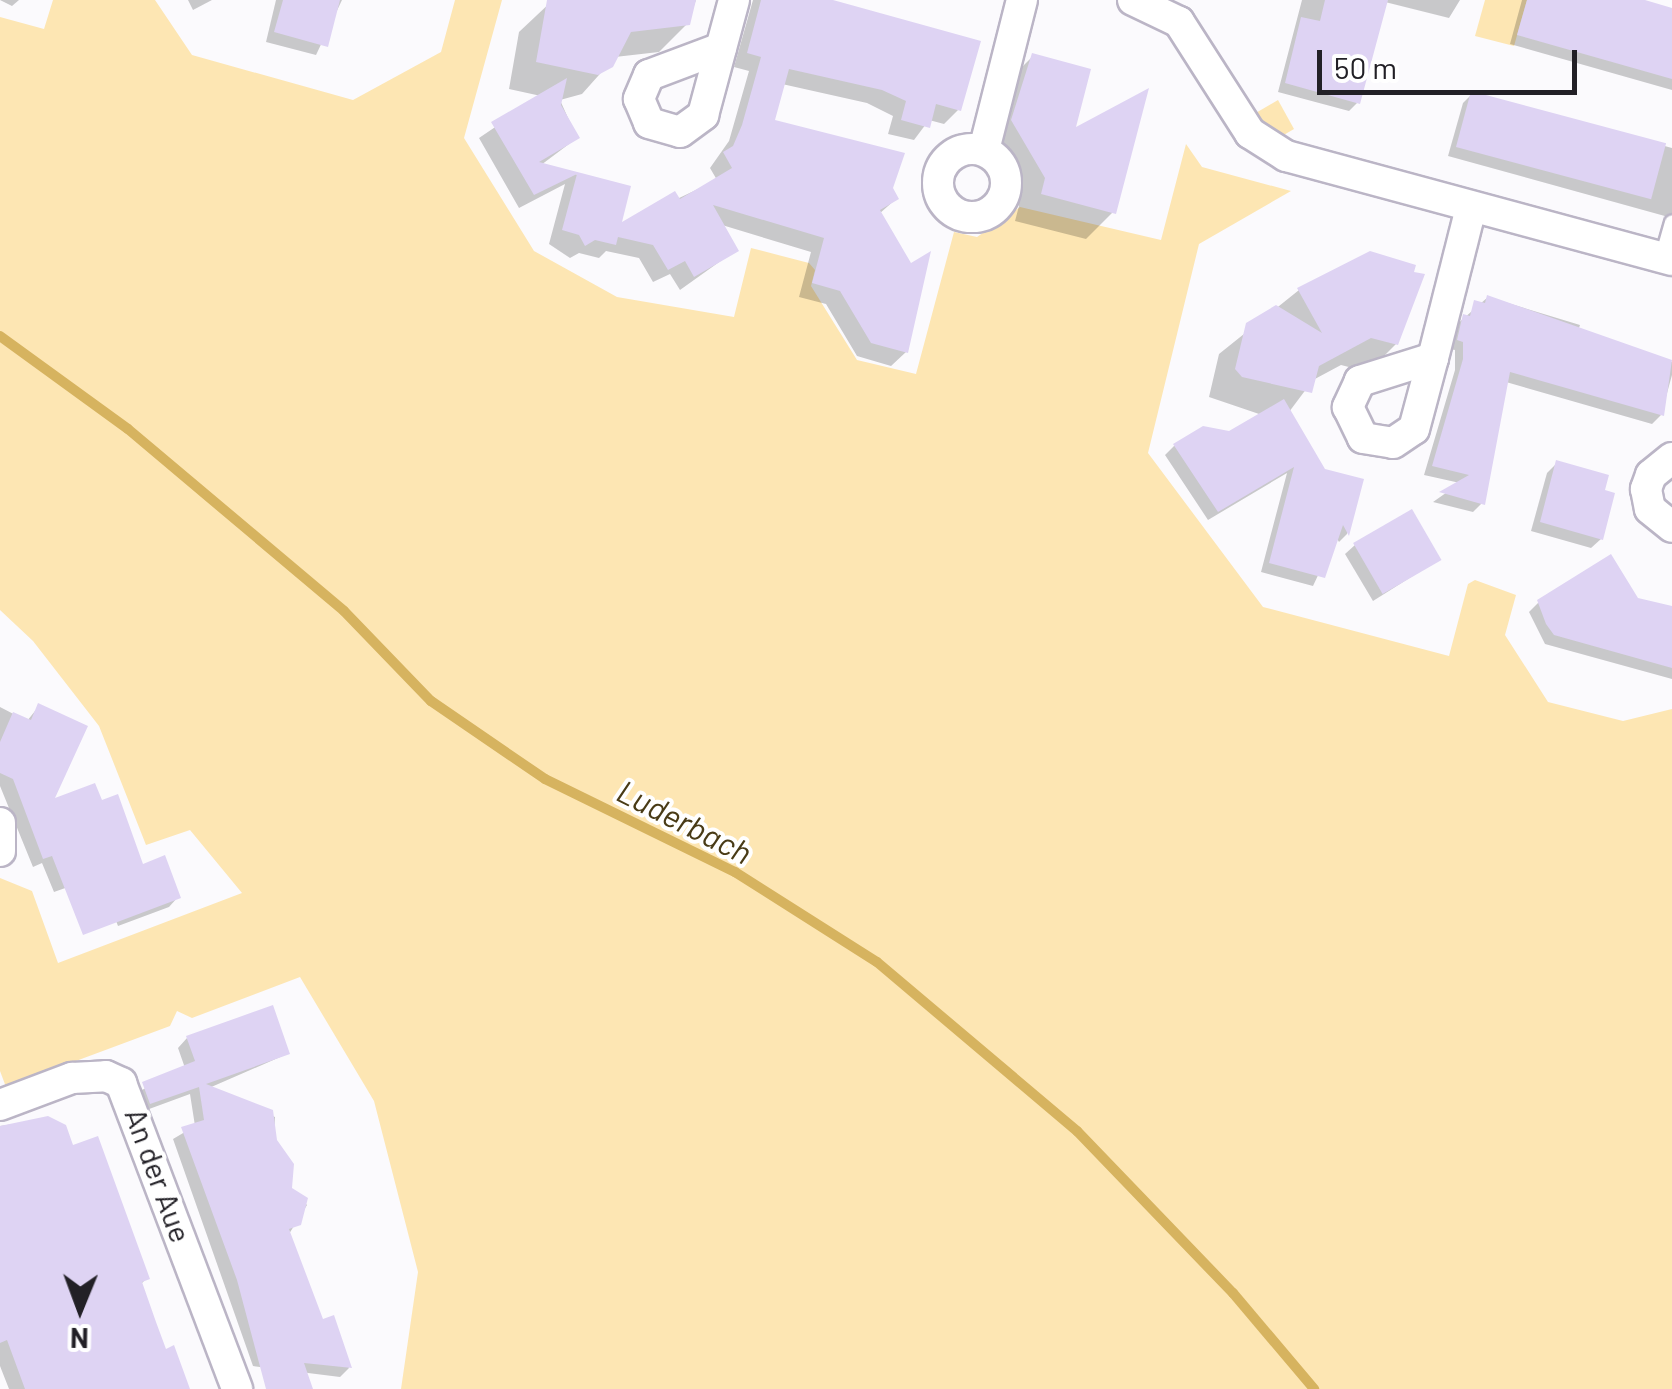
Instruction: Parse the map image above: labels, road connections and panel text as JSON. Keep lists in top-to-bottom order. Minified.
{"streets":{"street":["An der Aue"]},"water":["Luderbach"],"scale_bar":"50 m","north":"bottom"}
